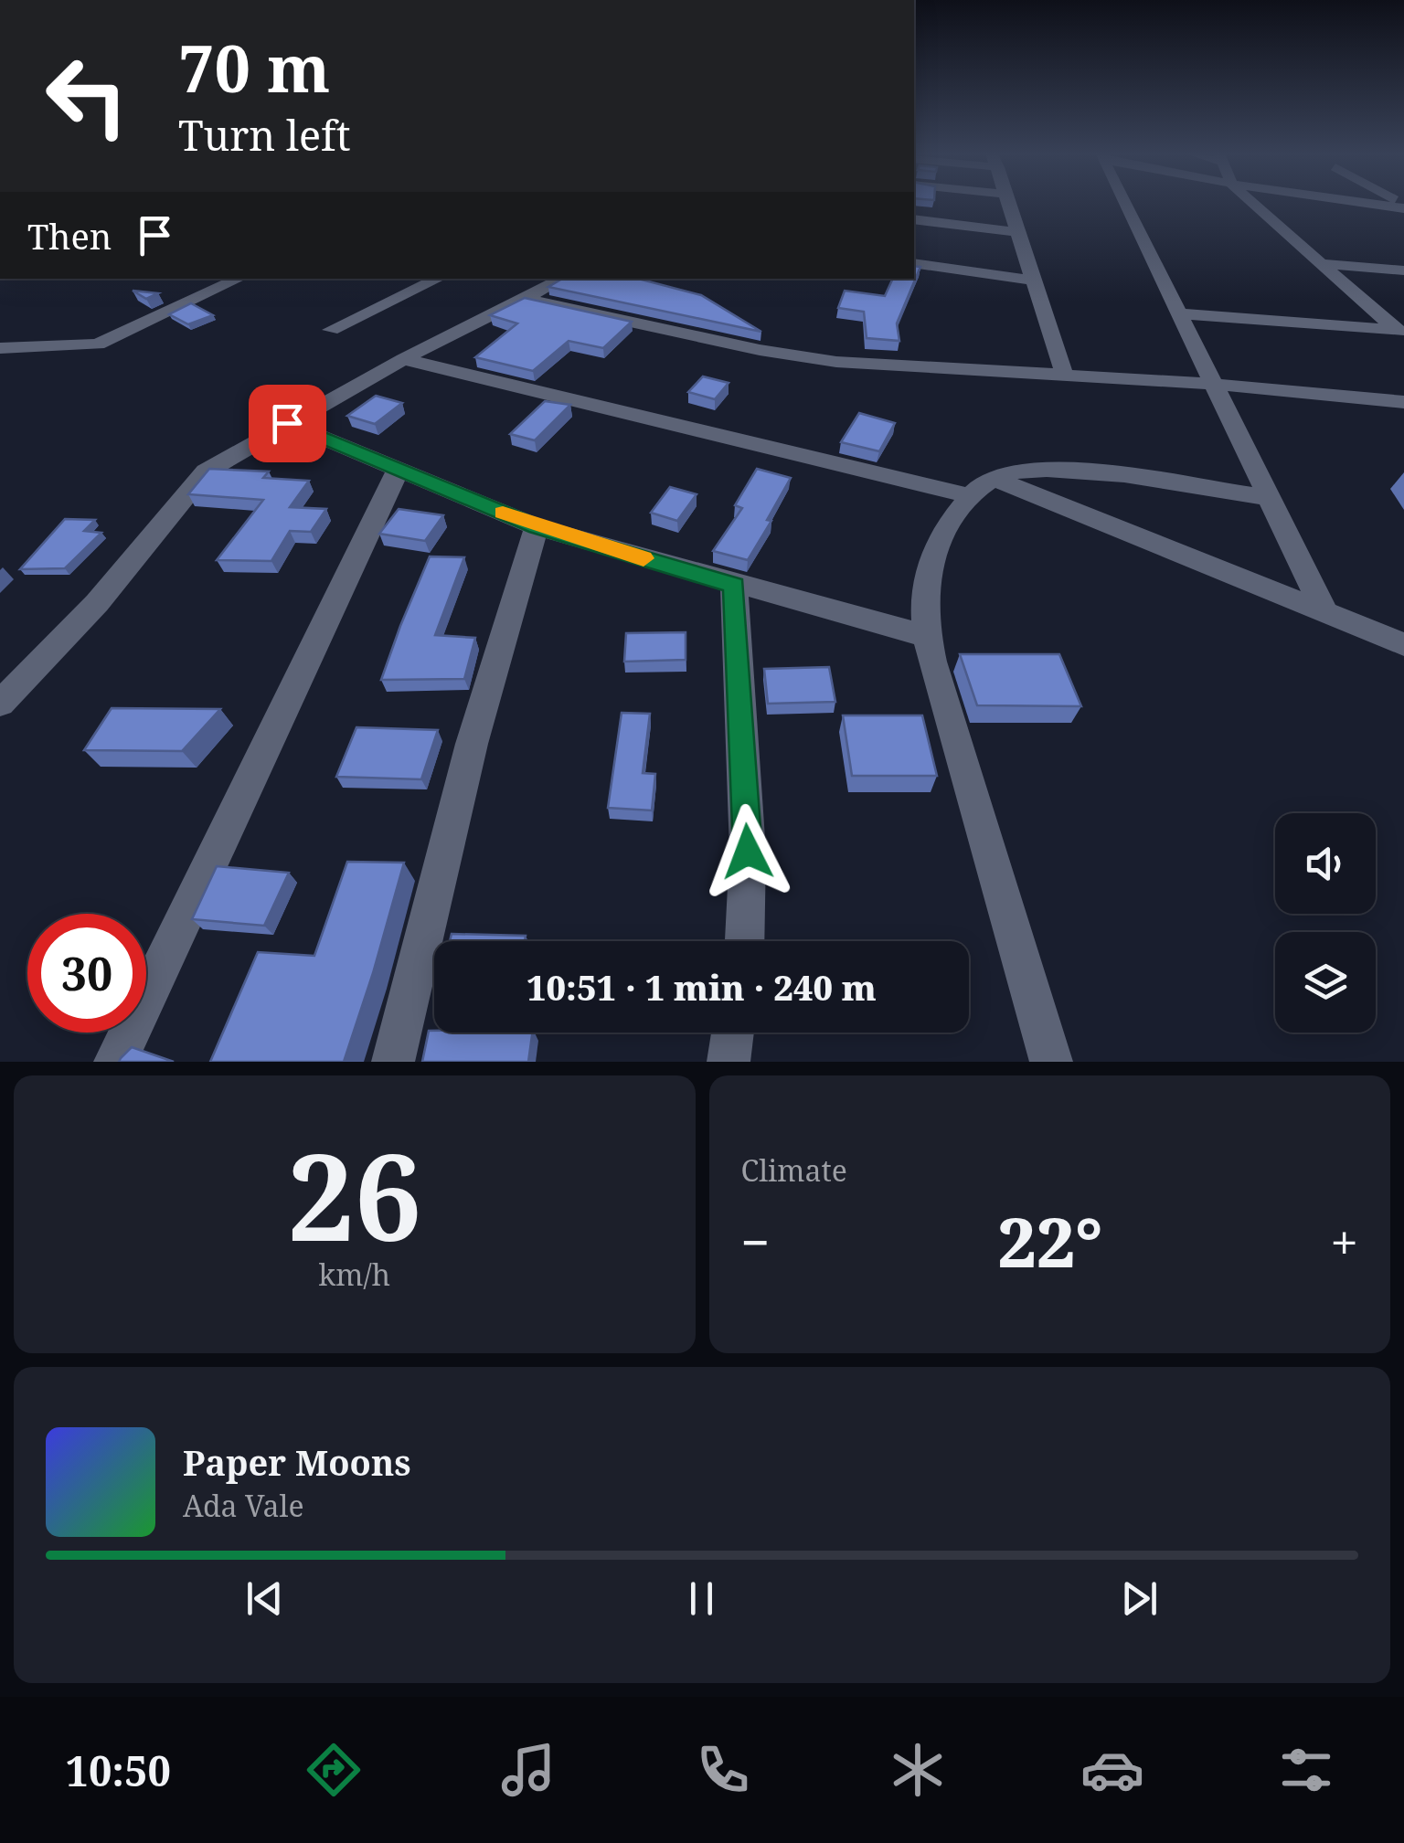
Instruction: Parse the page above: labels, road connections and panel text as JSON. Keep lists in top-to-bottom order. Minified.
{"page":{"turn":["70 m","Turn left"],"then":"Then","limit":"30","trip":"10:51 · 1 min · 240 m","tile":[["26","km/h"],"Climate"],"heat":["−","22°","+"],"song":["Paper Moons","Ada Vale"],"tabs":"10:50"}}
